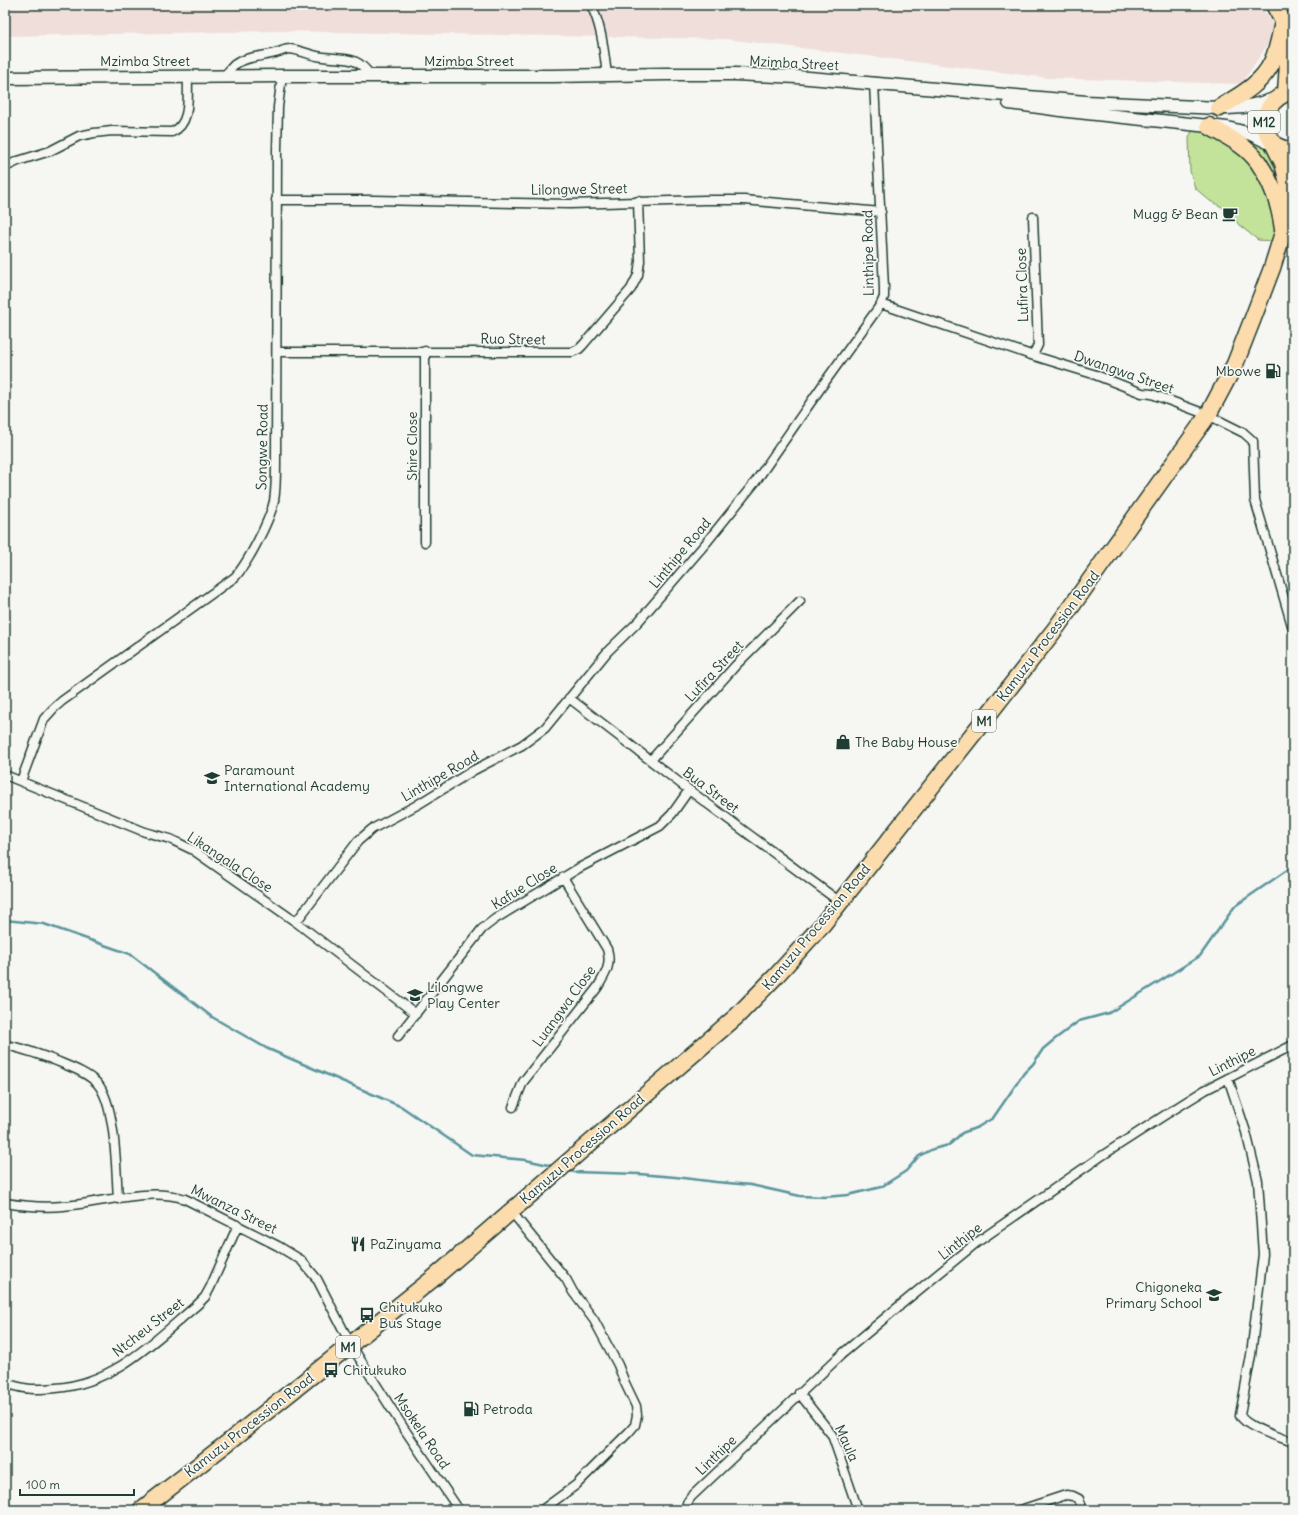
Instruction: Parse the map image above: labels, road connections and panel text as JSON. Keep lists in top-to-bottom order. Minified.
{"streets":{"highway":["M12","Kamuzu Procession Road","M1"],"main road":["Mzimba Street"],"street":["Lilongwe Street","Linthipe Road","Lufira Close","Ruo Street","Dwangwa Street","Shire Close","Songwe Road","Lufira Street","Bua Street","Likangala Close","Kafue Close","Luangwa Close","Linthipe","Mwanza Street","Ntcheu Street","Msokela Road","Maula"]},"crossings":[["Mzimba Street","Linthipe Road"],["Mzimba Street","Songwe Road"],["M12","M1"],["Lilongwe Street","Linthipe Road"],["Lilongwe Street","Ruo Street"],["Lilongwe Street","Songwe Road"],["Linthipe Road","Dwangwa Street"],["Linthipe Road","Bua Street"],["Linthipe Road","Likangala Close"],["Lufira Close","Dwangwa Street"],["Ruo Street","Shire Close"],["Ruo Street","Songwe Road"],["Dwangwa Street","Kamuzu Procession Road"],["Songwe Road","Likangala Close"],["Kamuzu Procession Road","M1"],["Kamuzu Procession Road","Bua Street"],["Kamuzu Procession Road","Mwanza Street"],["Kamuzu Procession Road","Msokela Road"],["Lufira Street","Bua Street"],["Bua Street","Kafue Close"],["Likangala Close","Kafue Close"],["Kafue Close","Luangwa Close"],["Linthipe","Maula"],["Mwanza Street","Ntcheu Street"],["Mwanza Street","Msokela Road"]],"places":{"cafe":["Mugg & Bean"],"fuel station":["Mbowe","Petroda"],"shop":["The Baby House"],"school or university":["Paramount International Academy","Lilongwe Play Center","Chigoneka Primary School"],"restaurant":["PaZinyama"],"bus stop":["Chitukuko Bus Stage","Chitukuko"]},"scale_bar":"100 m"}
